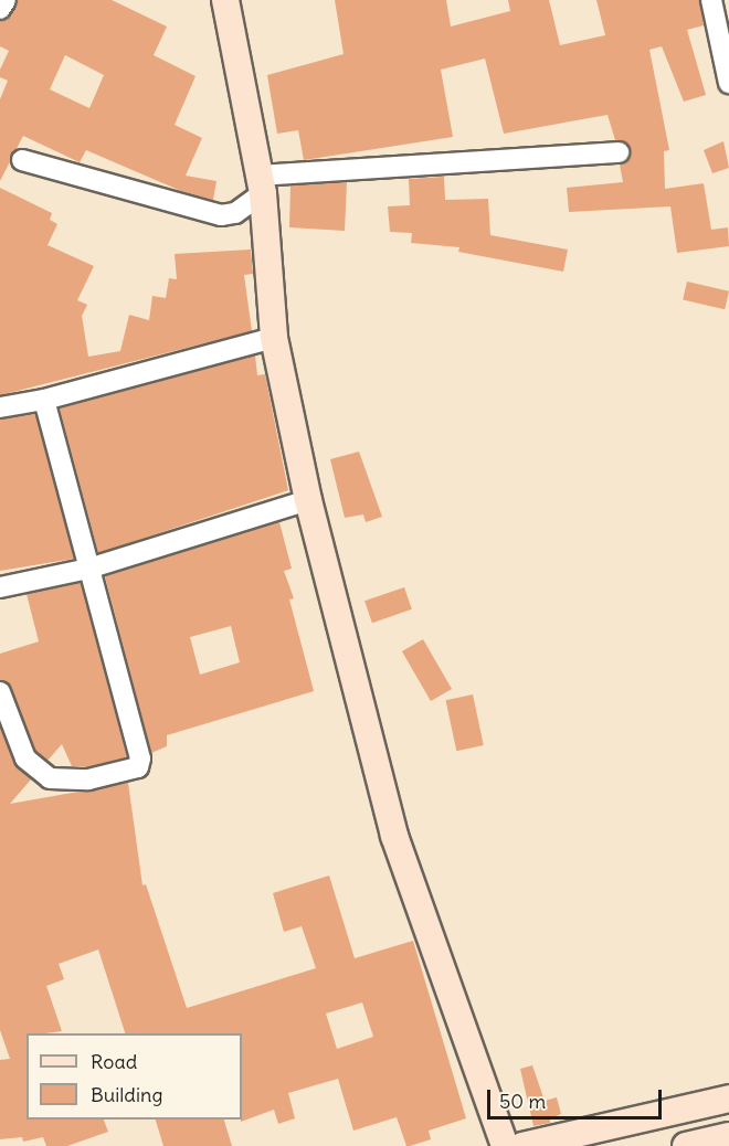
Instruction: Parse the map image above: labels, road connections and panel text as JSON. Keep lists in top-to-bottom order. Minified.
{"legend":["Road","Building"],"scale_bar":"50 m"}
